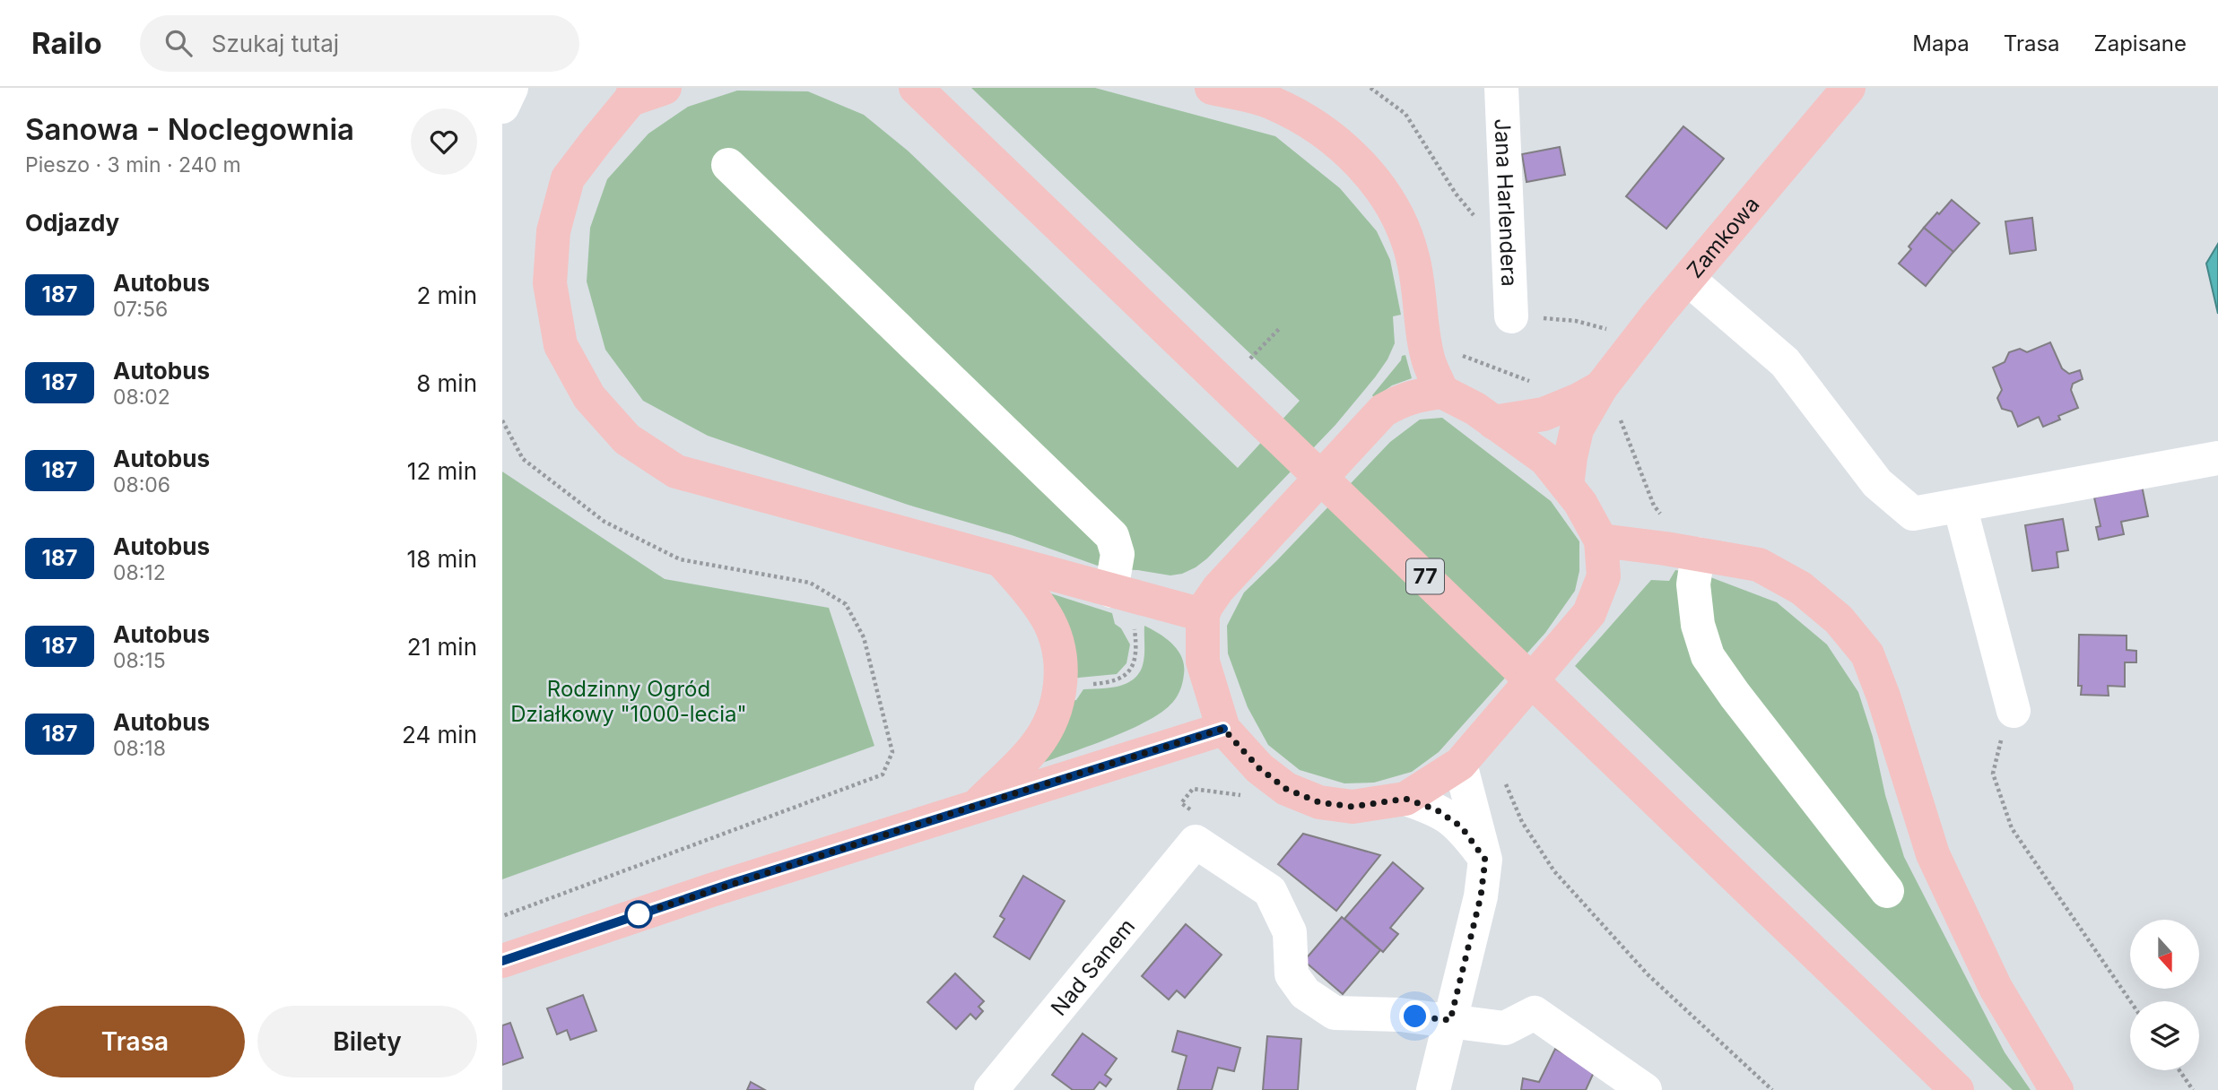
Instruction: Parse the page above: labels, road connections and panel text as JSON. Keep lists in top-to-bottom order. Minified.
{"streets":{"main road":["Zamkowa","77"],"street":["Jana Harlendera","Nad Sanem"]},"parks":["Rodzinny Ogród Działkowy \"1000-lecia\""],"lines":["bus line 187"],"north":"bottom","page":{"header":"Railo","search":"Szukaj tutaj","nav":["Mapa","Trasa","Zapisane"],"heading":[["Sanowa - Noclegownia","Pieszo · 3 min · 240 m"],"Odjazdy"],"list":[{"mark":"187","name":"Autobus","note":"07:56","value":"2 min"},{"mark":"187","name":"Autobus","note":"08:02","value":"8 min"},{"mark":"187","name":"Autobus","note":"08:06","value":"12 min"},{"mark":"187","name":"Autobus","note":"08:12","value":"18 min"},{"mark":"187","name":"Autobus","note":"08:15","value":"21 min"},{"mark":"187","name":"Autobus","note":"08:18","value":"24 min"}],"buttons":["Trasa","Bilety"]}}
